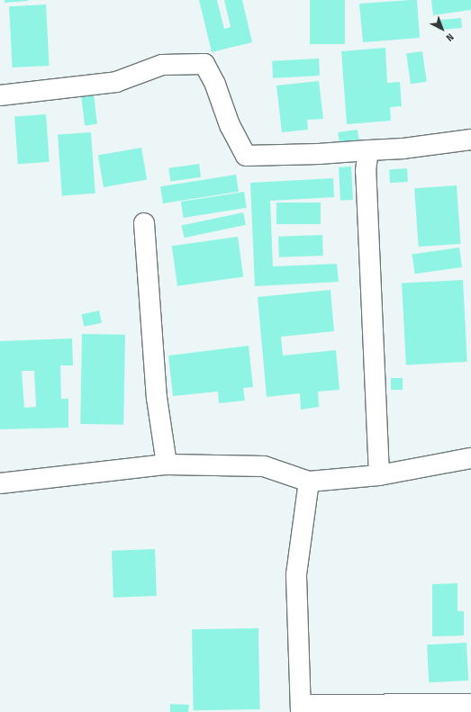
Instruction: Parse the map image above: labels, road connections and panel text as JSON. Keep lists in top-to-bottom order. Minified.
{"north":"bottom right"}
